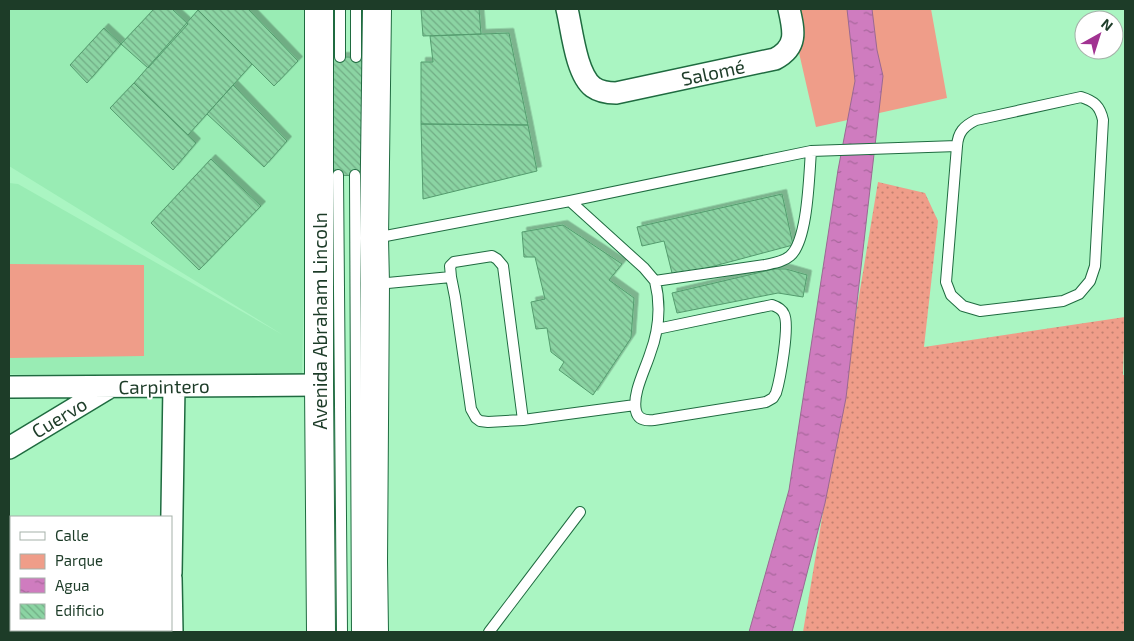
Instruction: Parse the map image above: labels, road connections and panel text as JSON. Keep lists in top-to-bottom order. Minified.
{"streets":{"main road":["Avenida Abraham Lincoln"],"street":["Salomé","Carpintero","Cuervo"]},"crossings":[["Avenida Abraham Lincoln","Carpintero"],["Carpintero","Cuervo"]],"legend":["Calle","Parque","Agua","Edificio"],"north":"top right"}
